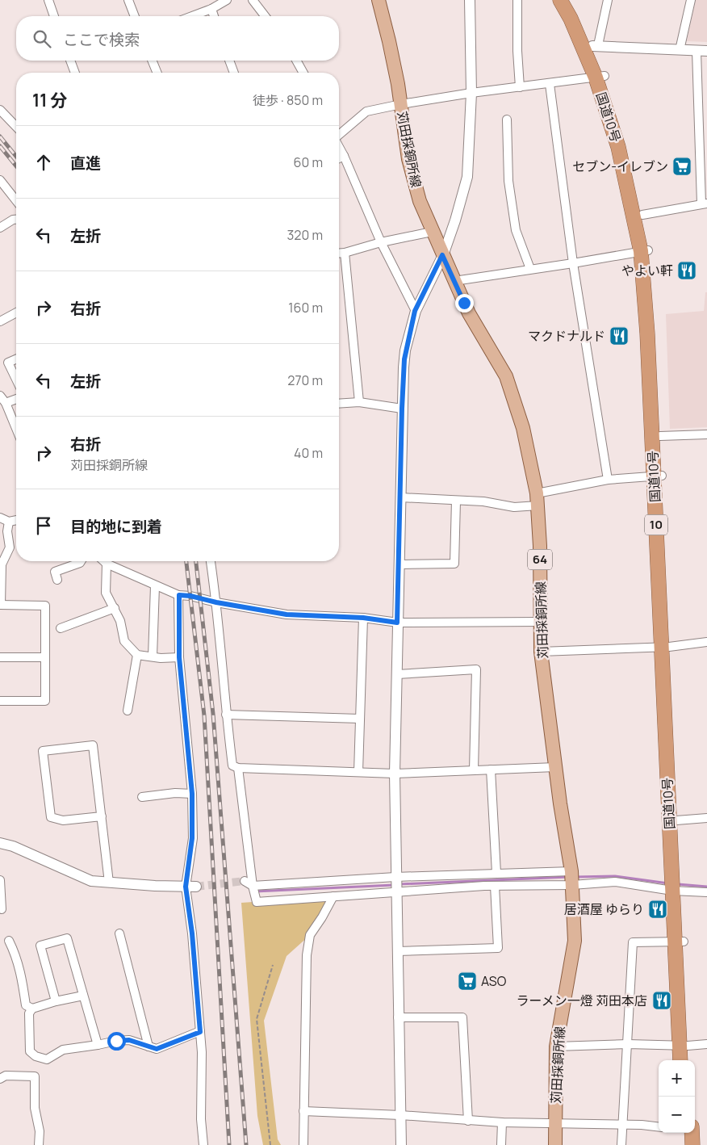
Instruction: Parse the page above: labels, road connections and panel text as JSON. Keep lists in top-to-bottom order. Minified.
{"streets":{"highway":["国道10号","10"],"main road":["苅田採銅所線","64"]},"places":{"supermarket":["セブン-イレブン","ASO"],"restaurant":["やよい軒","マクドナルド","居酒屋 ゆらり","ラーメン一燈 苅田本店"]},"page":{"search":"ここで検索","heading":["11 分","徒歩 · 850 m"],"list":[["直進","60 m"],["左折","320 m"],["右折","160 m"],["左折","270 m"],["右折","苅田採銅所線","40 m"],"目的地に到着"],"map_buttons":["+","−"]}}
